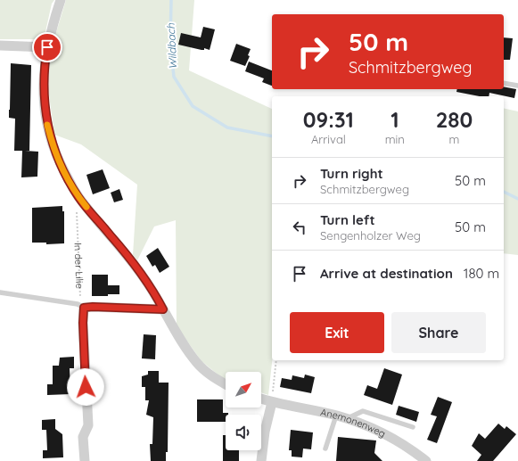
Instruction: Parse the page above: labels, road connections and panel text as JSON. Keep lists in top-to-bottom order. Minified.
{"streets":{"street":["Anemonenweg"],"path":["In der Lilie"]},"water":["Wildbach"],"north":"top right","page":{"turn":["50 m","Schmitzbergweg"],"eta":["09:31","Arrival","1","min","280","m"],"list":[{"name":"Turn right","note":"Schmitzbergweg","value":"50 m"},{"name":"Turn left","note":"Sengenholzer Weg","value":"50 m"},{"name":"Arrive at destination","value":"180 m"}],"buttons":["Exit","Share"]}}
